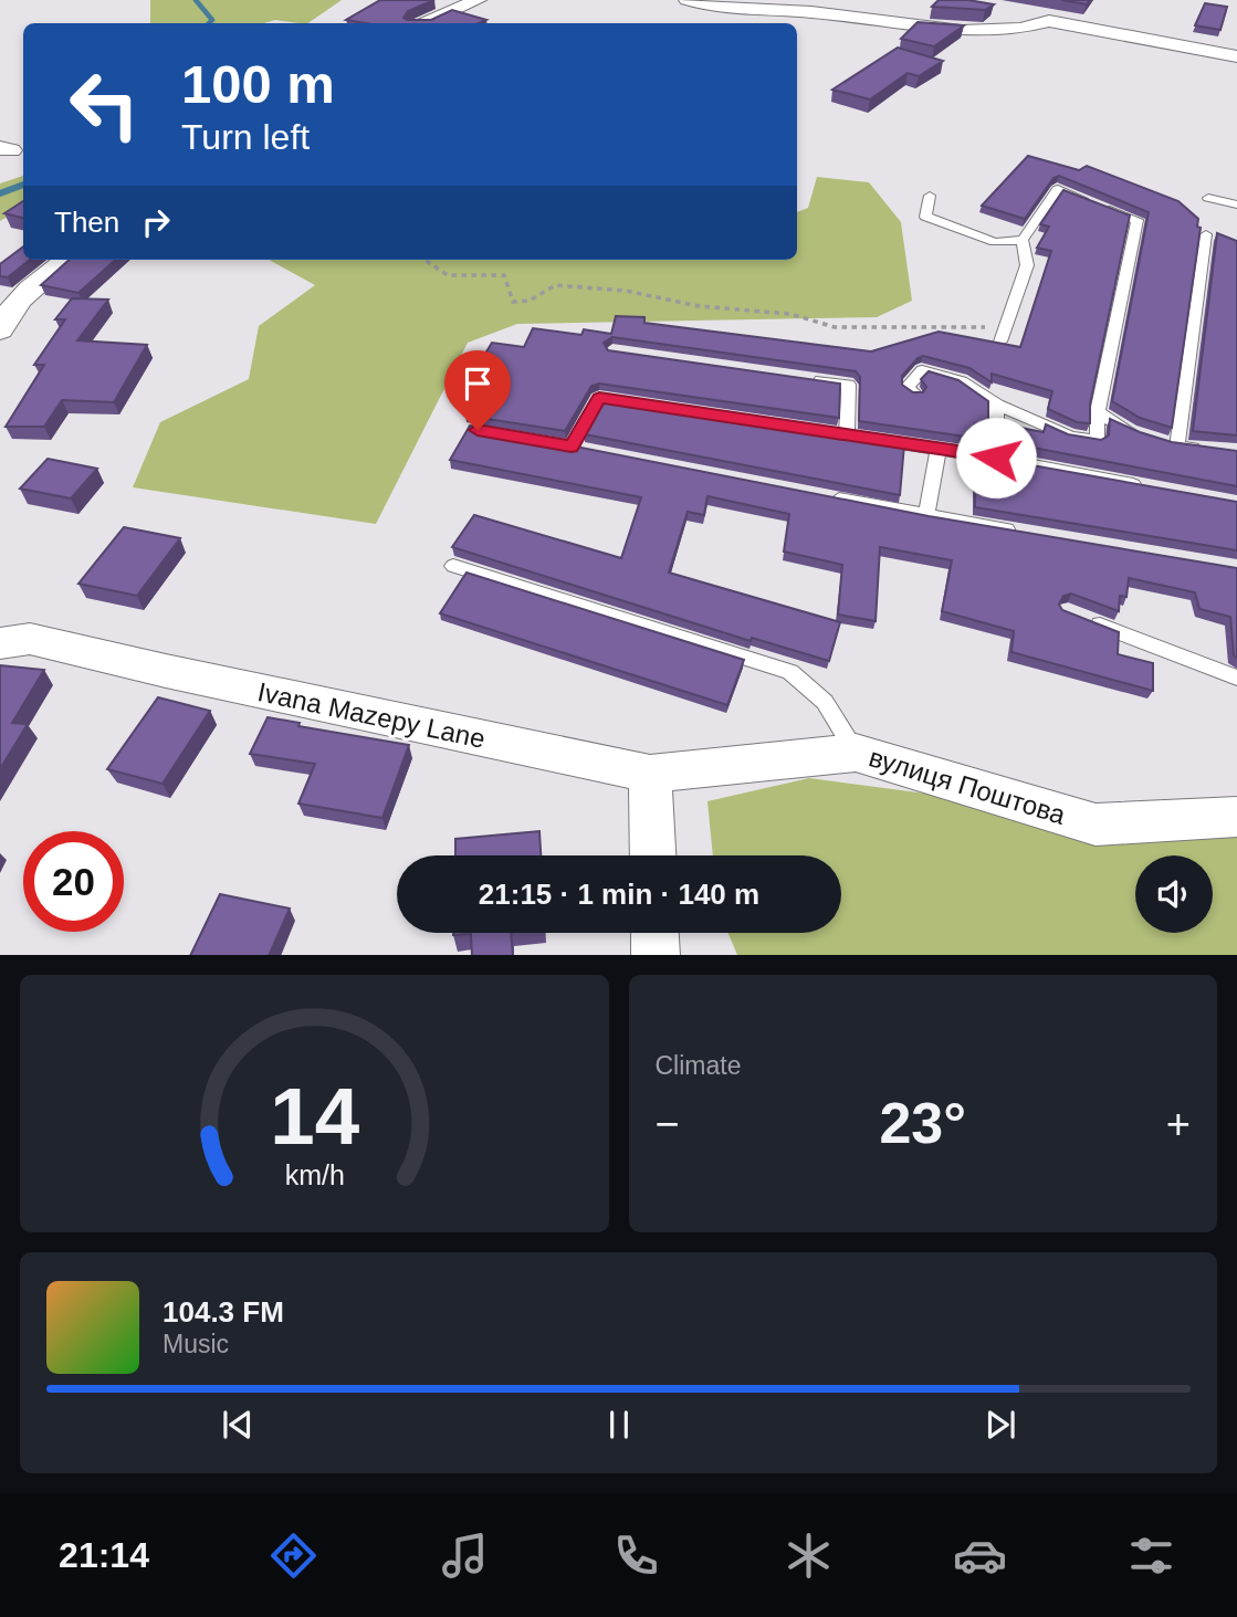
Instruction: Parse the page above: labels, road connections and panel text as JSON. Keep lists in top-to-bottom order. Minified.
{"streets":{"street":["Ivana Mazepy Lane","вулиця Поштова"]},"crossings":[["Ivana Mazepy Lane","вулиця Поштова"]],"page":{"turn":["100 m","Turn left"],"then":"Then","limit":"20","trip":"21:15 · 1 min · 140 m","tile":"Climate","heat":["−","23°","+"],"song":["104.3 FM","Music"],"tabs":"21:14","gauge":["14","km/h"]}}
